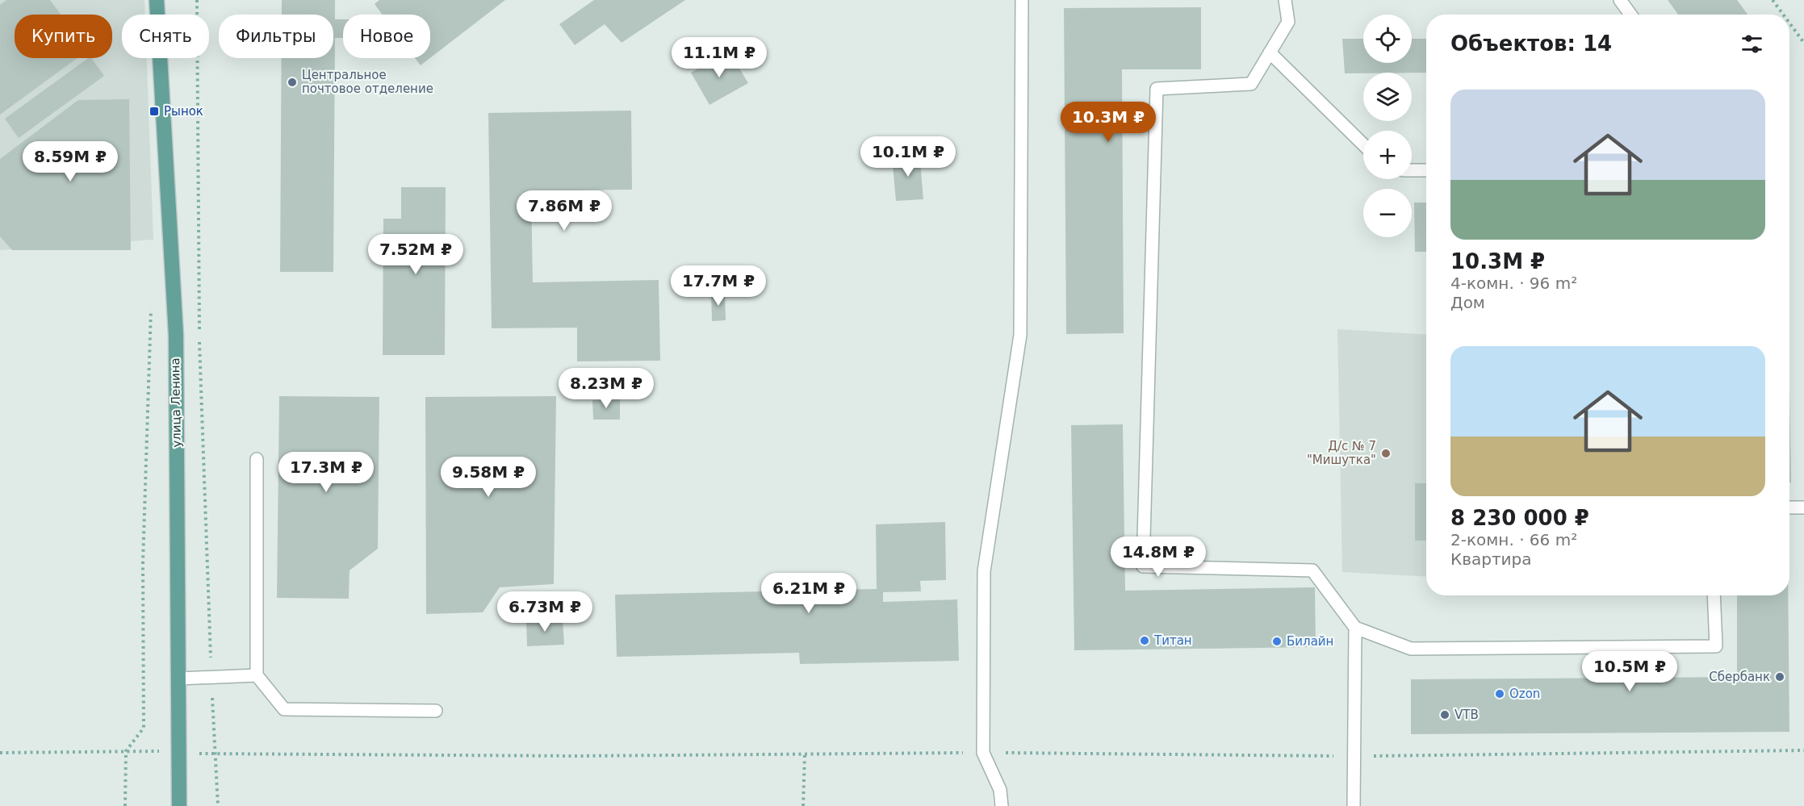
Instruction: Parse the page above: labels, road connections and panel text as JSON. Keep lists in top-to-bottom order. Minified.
{"streets":{"main road":["улица Ленина"]},"places":{"other":["Центральное почтовое отделение","Д/с № 7 \"Мишутка\"","Титан","Билайн","Сбербанк","Ozon","VTB"],"transit":["Рынок"]},"page":{"map_buttons":["+","−"],"chip":["Купить","Снять","Фильтры","Новое"],"heading":"Объектов: 14","price":["11.1M ₽","10.3M ₽","10.1M ₽","8.59M ₽","7.86M ₽","7.52M ₽","17.7M ₽","8.23M ₽","17.3M ₽","9.58M ₽","14.8M ₽","6.21M ₽","6.73M ₽","10.5M ₽"],"list":[{"name":"10.3M ₽","note":"4-комн. · 96 m² · Дом"},{"name":"8 230 000 ₽","note":"2-комн. · 66 m² · Квартира"}]}}
